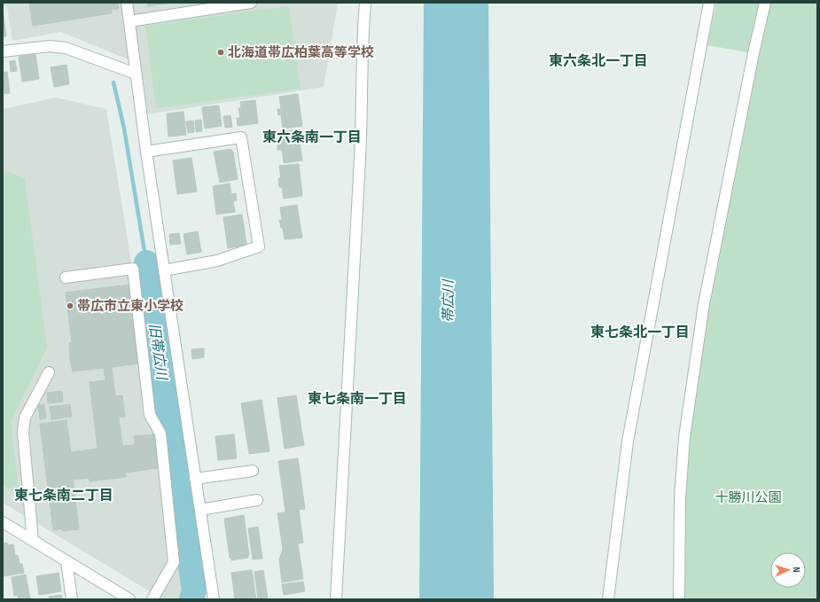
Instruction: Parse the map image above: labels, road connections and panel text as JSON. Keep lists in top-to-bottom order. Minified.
{"districts":["東六条北一丁目","東六条南一丁目","東七条北一丁目","東七条南一丁目","東七条南二丁目"],"water":["帯広川","旧帯広川"],"parks":["十勝川公園"],"places":["北海道帯広柏葉高等学校","帯広市立東小学校"],"north":"right"}
